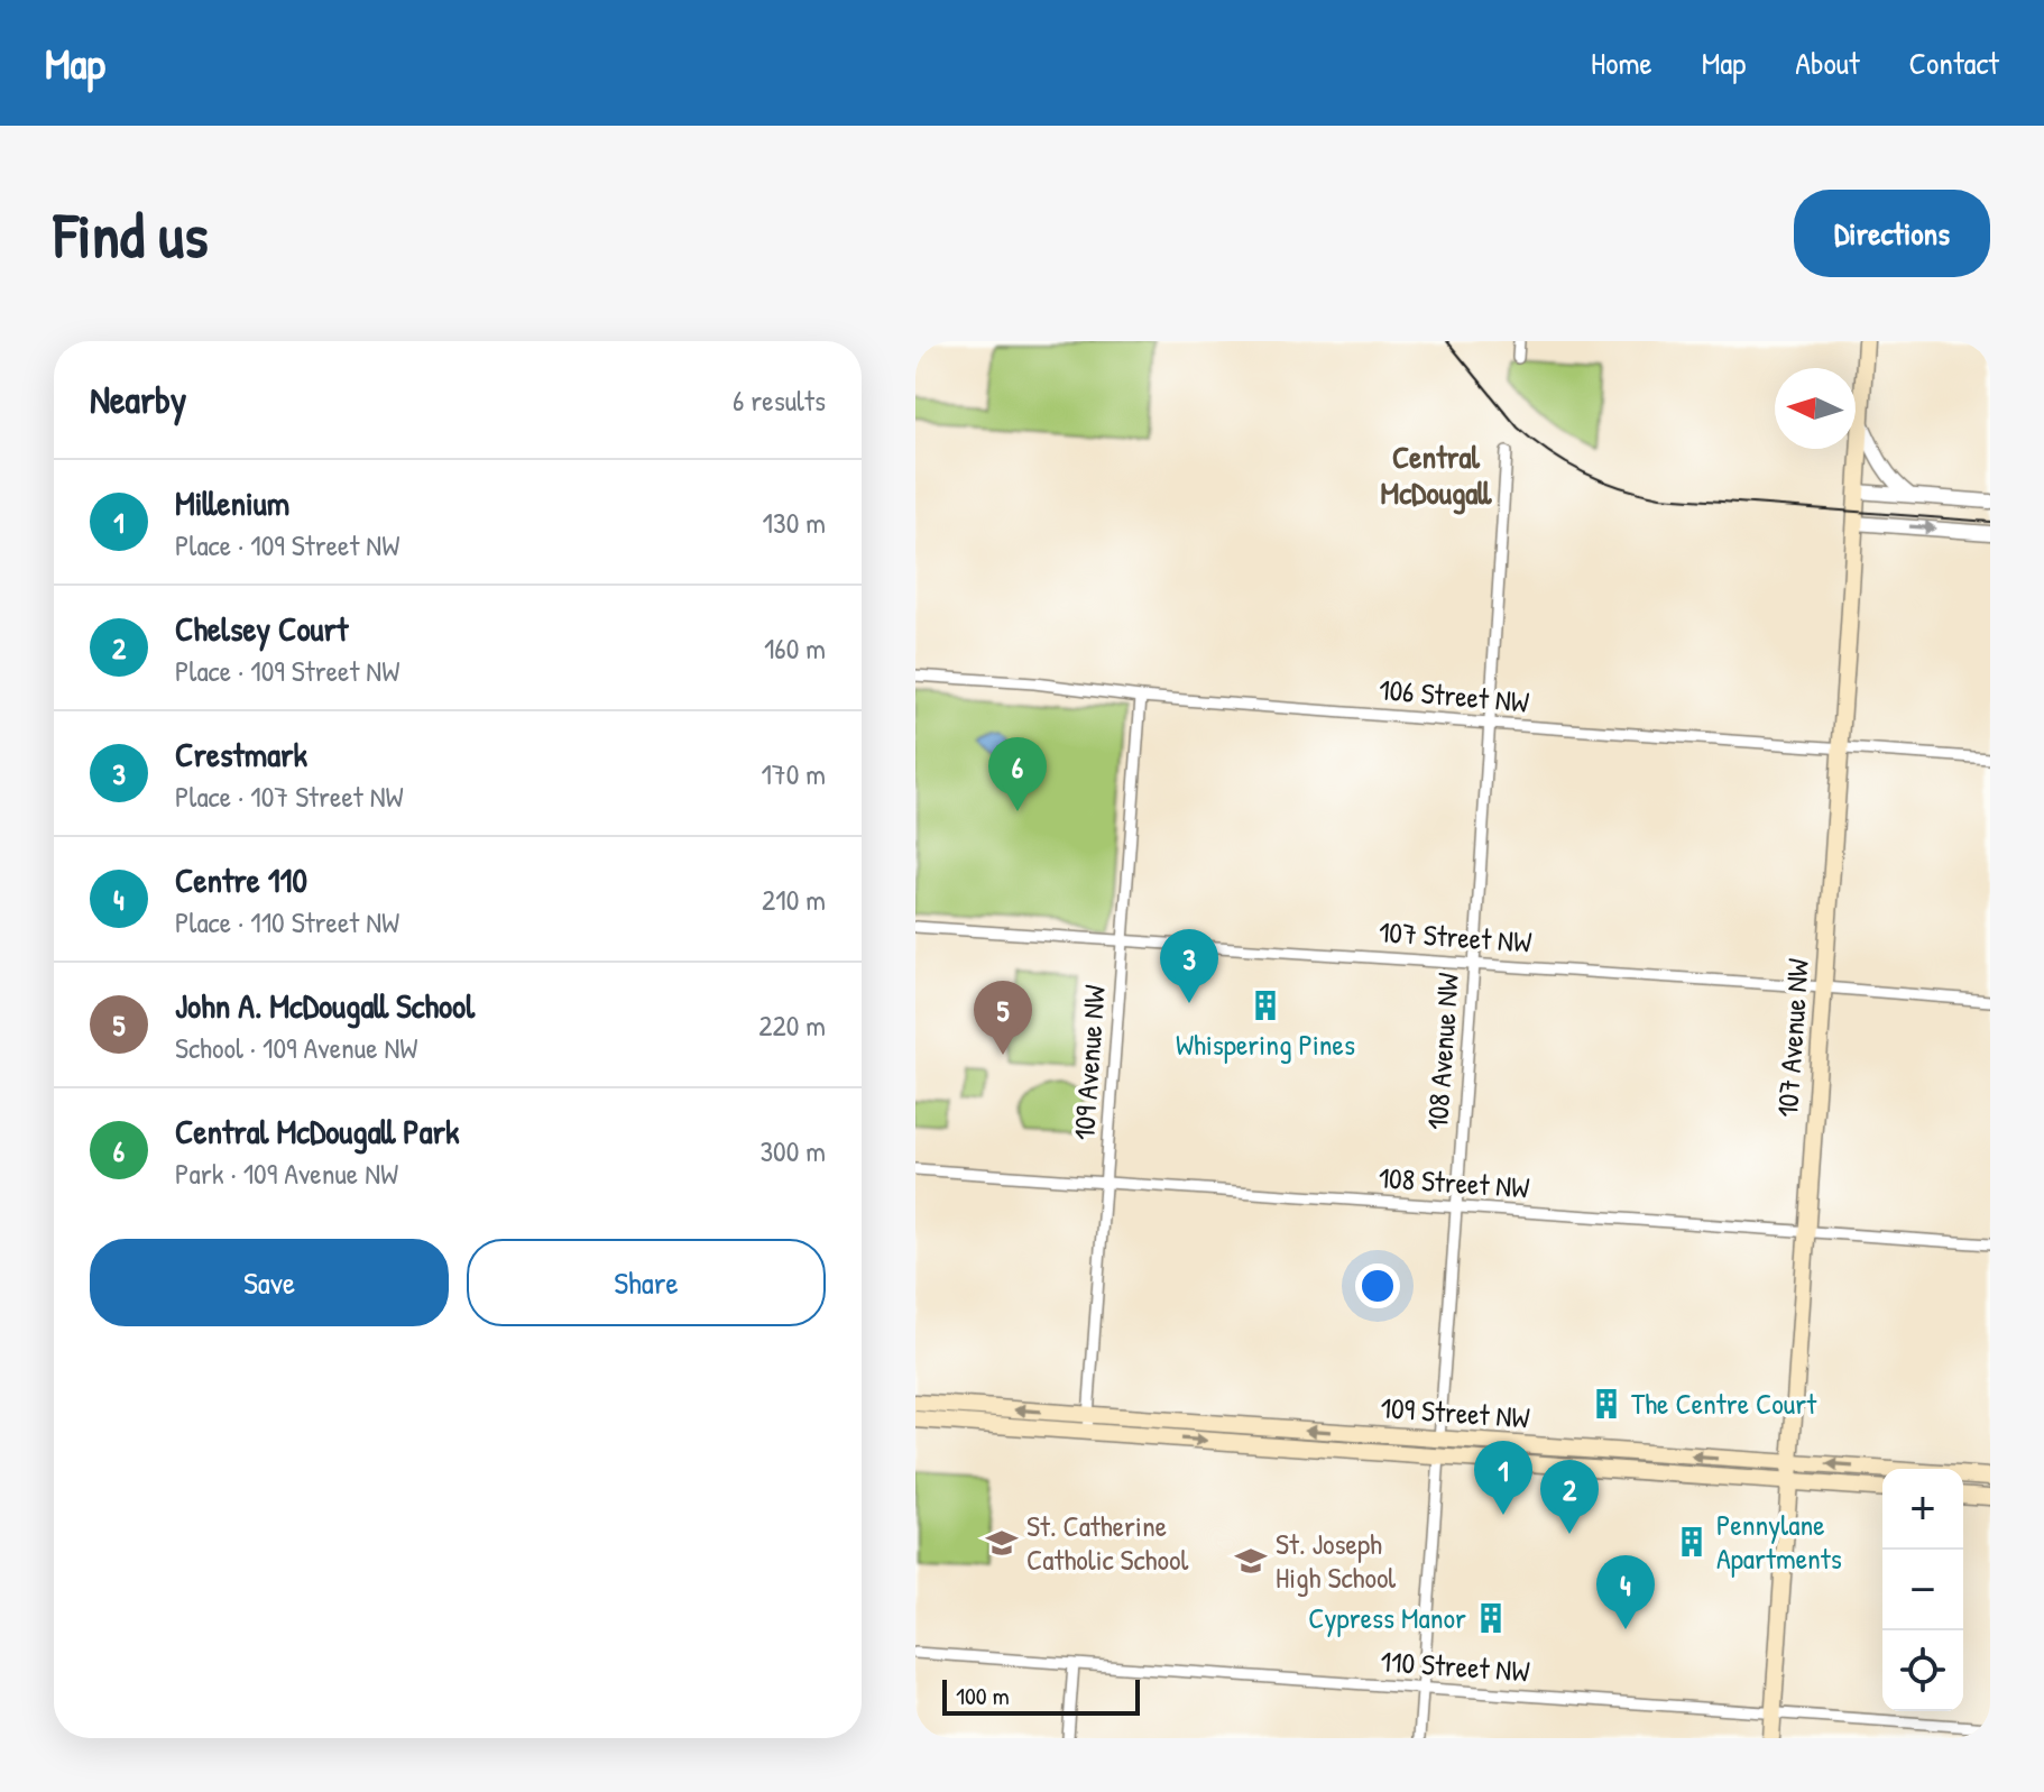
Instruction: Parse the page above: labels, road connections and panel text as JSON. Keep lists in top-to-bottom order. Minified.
{"streets":{"main road":["107 Avenue NW","109 Street NW"],"street":["106 Street NW","107 Street NW","108 Avenue NW","109 Avenue NW","108 Street NW","110 Street NW"]},"crossings":[["106 Street NW","107 Avenue NW"],["106 Street NW","108 Avenue NW"],["106 Street NW","109 Avenue NW"],["107 Street NW","107 Avenue NW"],["107 Street NW","108 Avenue NW"],["107 Street NW","109 Avenue NW"],["107 Avenue NW","108 Street NW"],["107 Avenue NW","109 Street NW"],["107 Avenue NW","110 Street NW"],["108 Avenue NW","108 Street NW"],["108 Avenue NW","109 Street NW"],["109 Avenue NW","108 Street NW"],["109 Avenue NW","109 Street NW"]],"districts":["Central McDougall"],"places":{"building":["Whispering Pines","The Centre Court","Pennylane Apartments","Cypress Manor"],"school or university":["St. Catherine Catholic School","St. Joseph High School"]},"scale_bar":"100 m","north":"left","page":{"header":"Map","nav":["Home","Map","About","Contact"],"buttons":["Directions",["Save","Share"]],"title":"Find us","heading":["Nearby","6 results"],"list":[{"mark":"1","name":"Millenium","note":"Place · 109 Street NW","value":"130 m"},{"mark":"2","name":"Chelsey Court","note":"Place · 109 Street NW","value":"160 m"},{"mark":"3","name":"Crestmark","note":"Place · 107 Street NW","value":"170 m"},{"mark":"4","name":"Centre 110","note":"Place · 110 Street NW","value":"210 m"},{"mark":"5","name":"John A. McDougall School","note":"School · 109 Avenue NW","value":"220 m"},{"mark":"6","name":"Central McDougall Park","note":"Park · 109 Avenue NW","value":"300 m"}],"pins":["6","3","5","1","2","4"],"map_buttons":["+","−"],"scale":"100 m"}}
